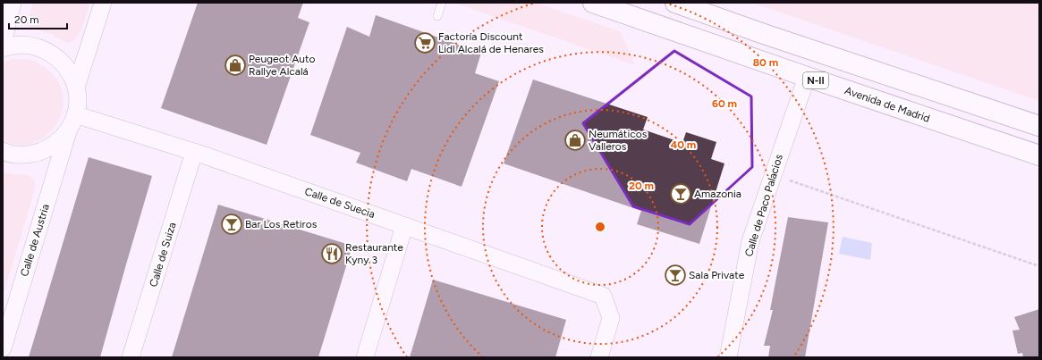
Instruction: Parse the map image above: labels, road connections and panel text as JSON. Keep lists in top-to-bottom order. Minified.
{"streets":{"main road":["N-II","Avenida de Madrid"],"street":["Calle de Suecia","Calle de Paco Palacios","Calle de Austria","Calle de Suiza"]},"crossings":[["Avenida de Madrid","Calle de Paco Palacios"],["Calle de Suecia","Calle de Austria"],["Calle de Suecia","Calle de Suiza"]],"places":{"supermarket":["Factoría Discount Lidl Alcalá de Henares"],"shop":["Peugeot Auto Rallye Alcalá","Neumáticos Valleros"],"bar":["Amazonia","Bar Los Retiros","Sala Private"],"restaurant":["Restaurante Kyny 3"]},"scale_bar":"20 m","rings":["80 m","60 m","40 m","20 m"]}
